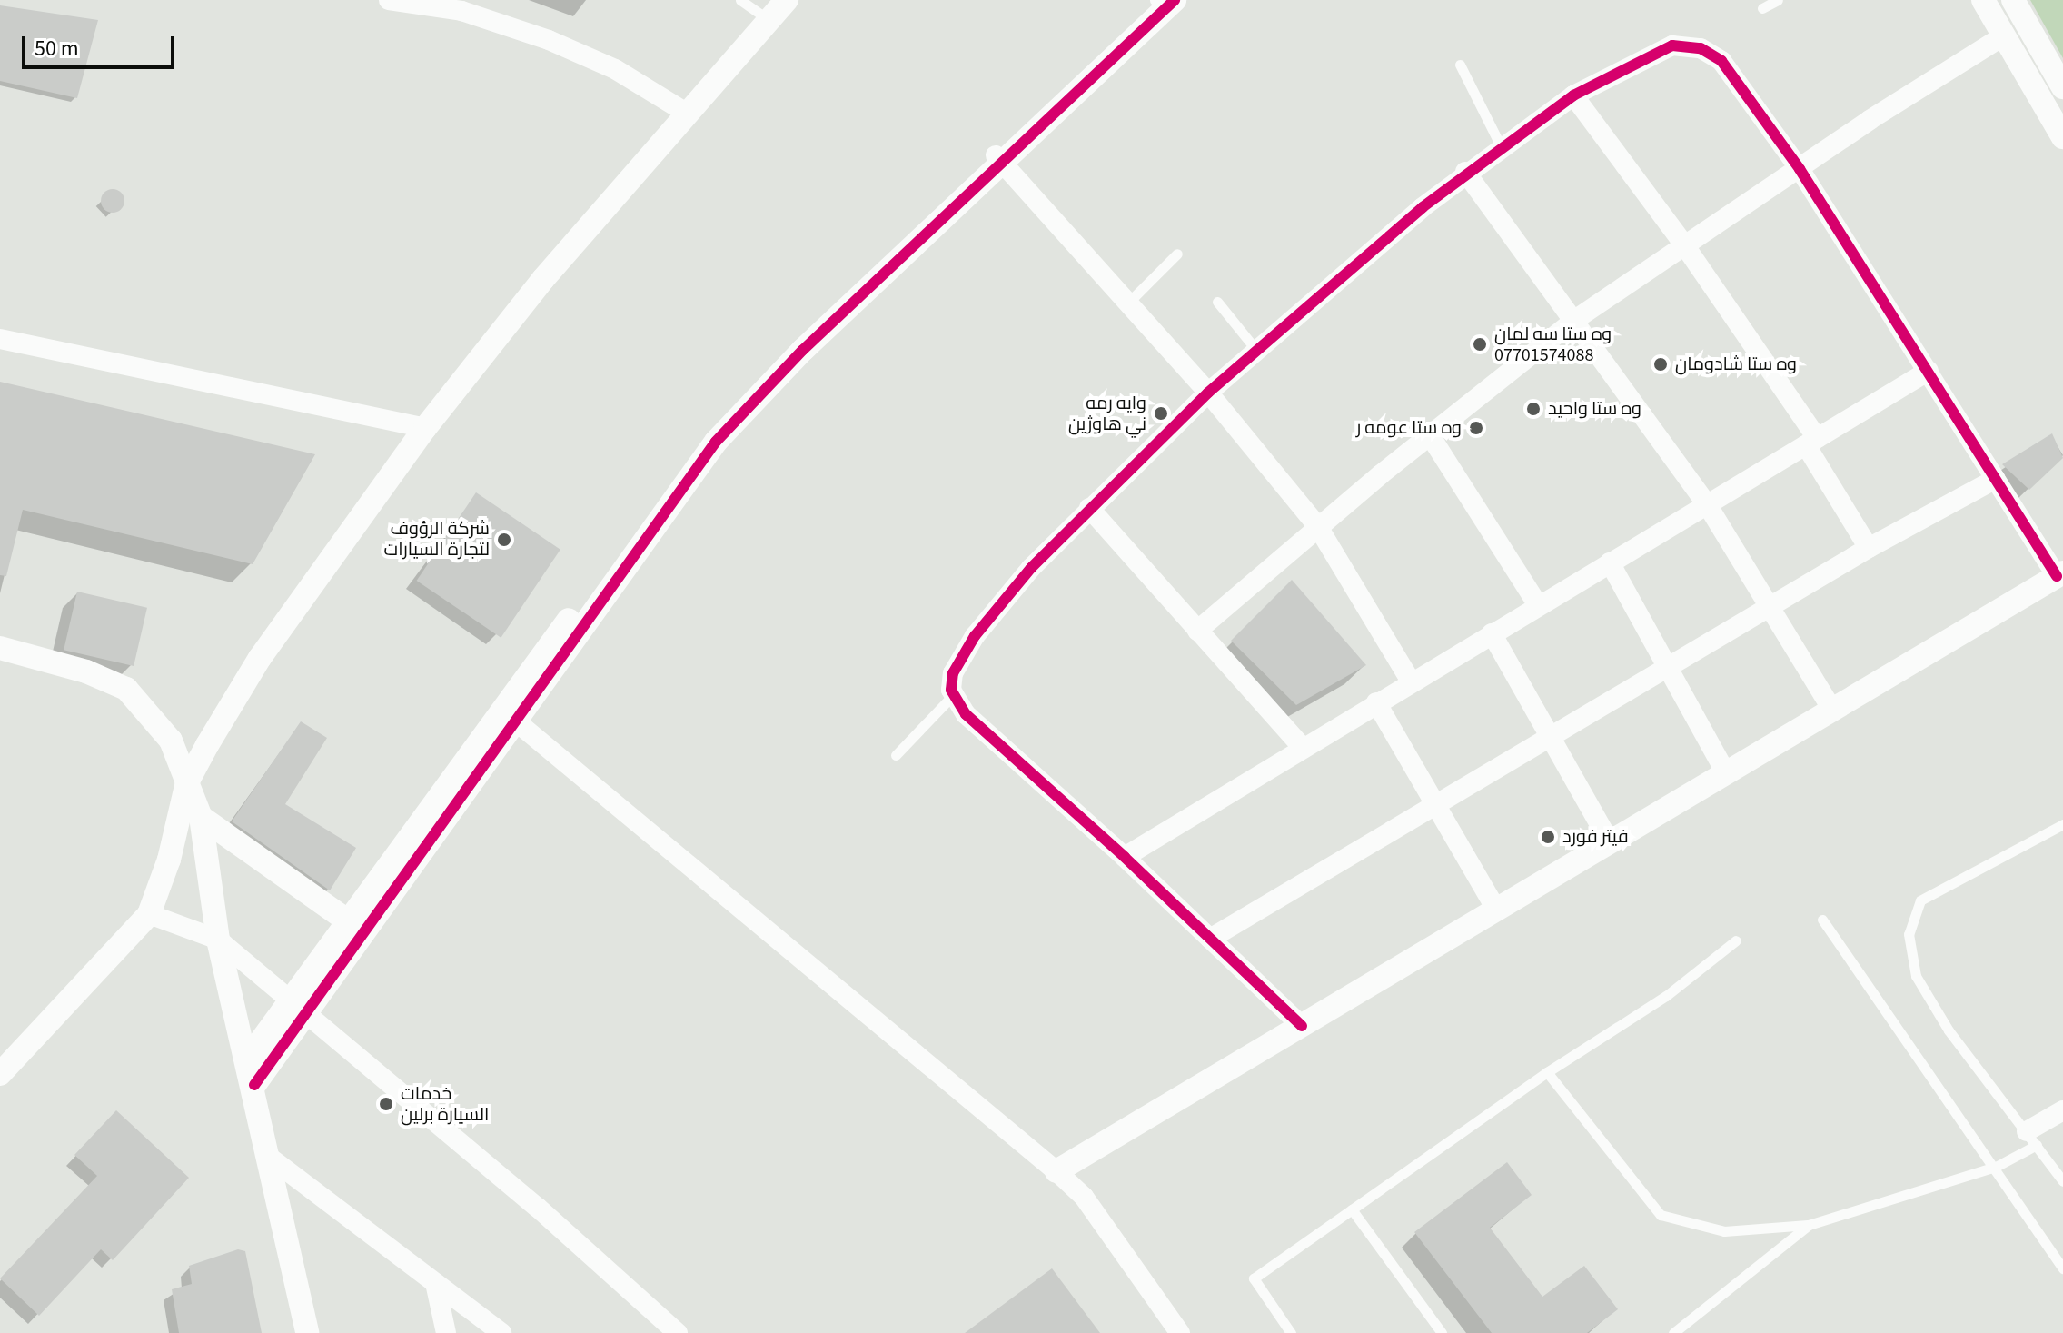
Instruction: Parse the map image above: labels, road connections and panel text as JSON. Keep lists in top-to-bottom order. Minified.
{"places":["وه ستا سه لمان 07701574088","وه ستا شادومان","وه ستا واحید","وايه رمه ني هاوژين","وه ستا عومه ر","شركة الرؤوف لتجارة السيارات","فيتر فورد","خدمات السیارة برلین"],"scale_bar":"50 m"}
